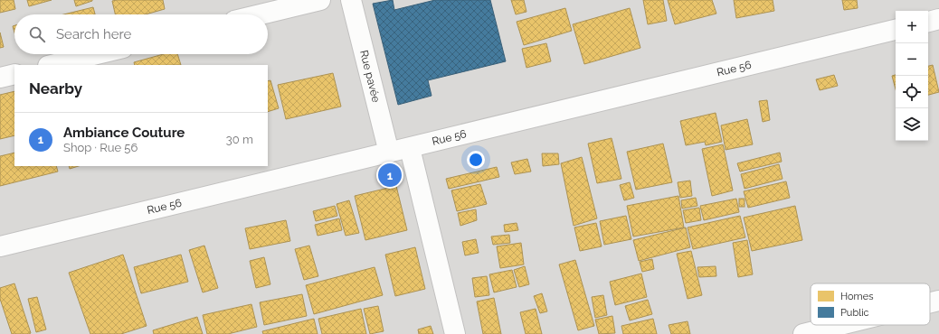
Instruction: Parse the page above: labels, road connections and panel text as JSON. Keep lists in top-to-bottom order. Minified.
{"streets":{"street":["Rue 56","Rue pavée"]},"crossings":[["Rue 56","Rue pavée"]],"legend":["Homes","Public"],"page":{"map_buttons":["+","−"],"search":"Search here","heading":"Nearby","list":[{"mark":"1","name":"Ambiance Couture","note":"Shop · Rue 56","value":"30 m"}],"pins":"1"}}
